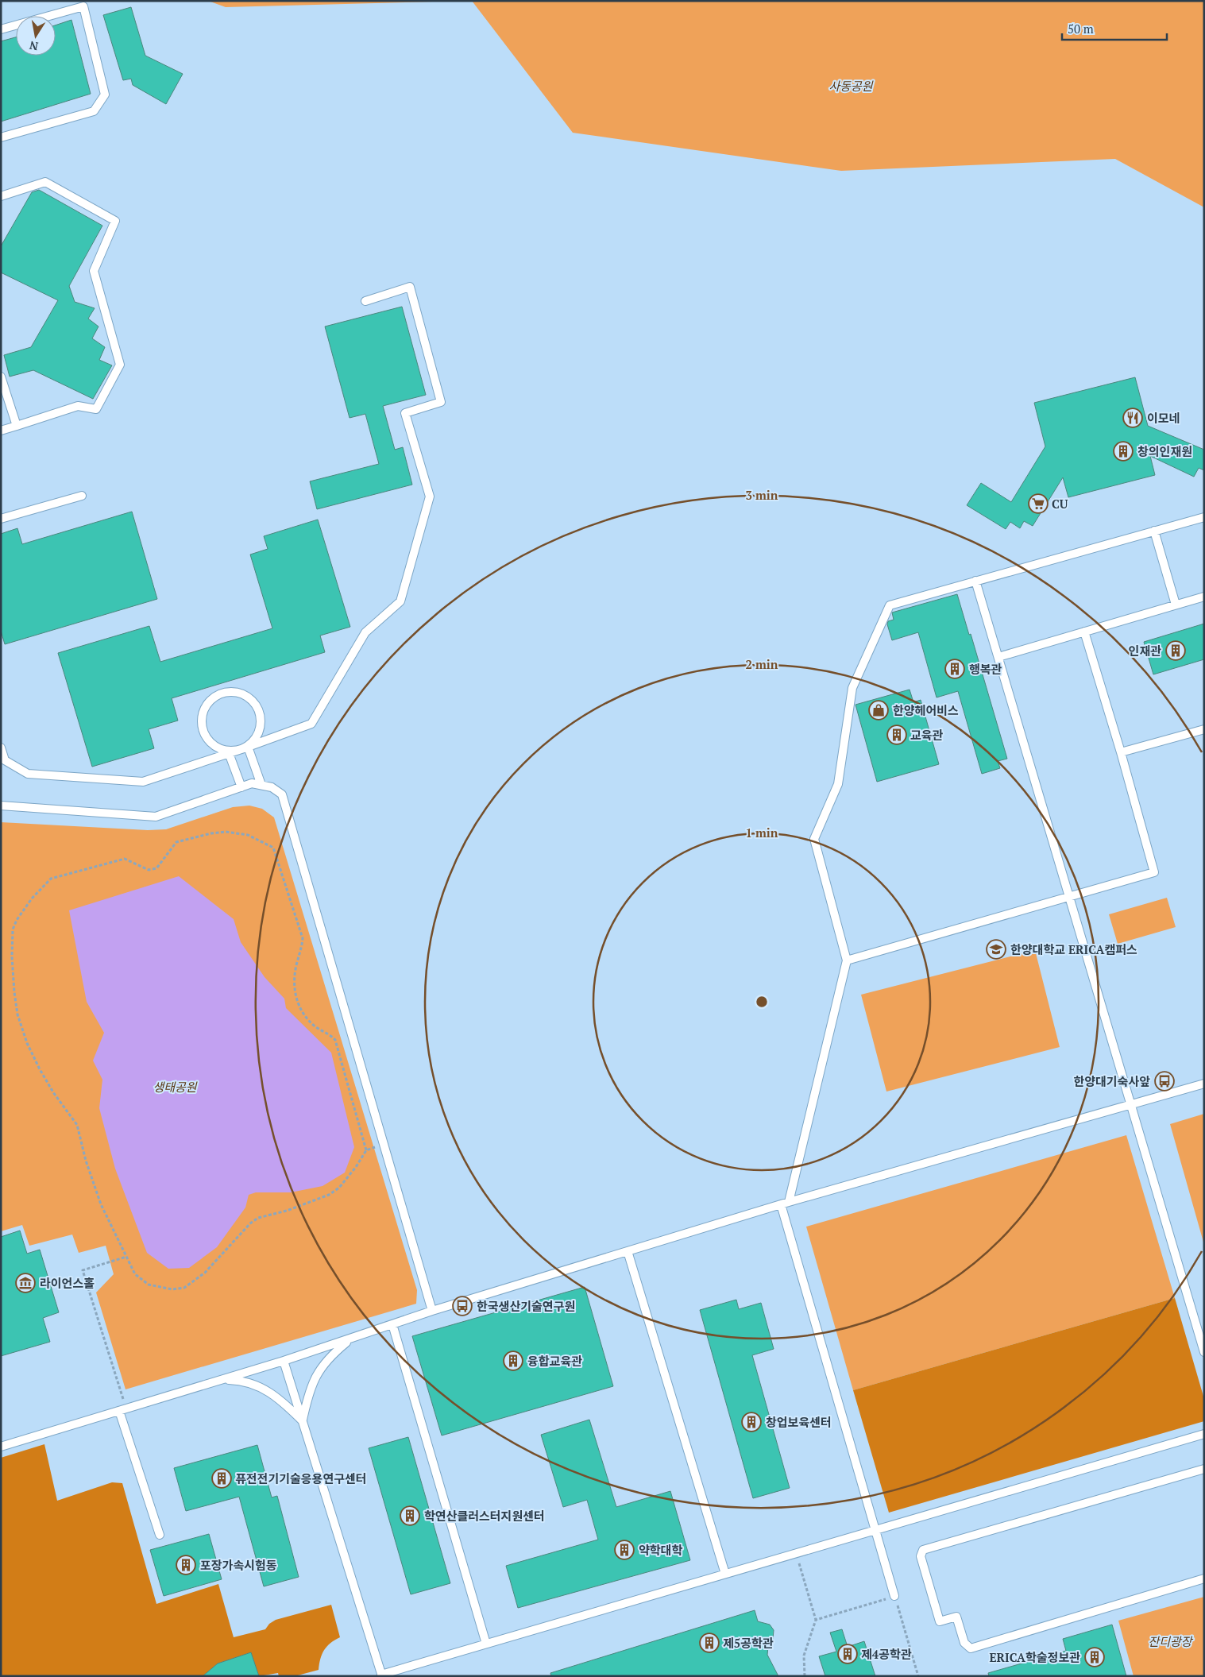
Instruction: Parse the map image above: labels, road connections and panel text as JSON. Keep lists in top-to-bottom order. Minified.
{"parks":["사동공원","생태공원","잔디광장"],"places":{"restaurant":["이모네"],"building":["창의인재원","인재관","행복관","교육관","융합교육관","창업보육센터","퓨전전기기술응용연구센터","학연산클러스터지원센터","약학대학","포장가속시험동","제5공학관","제4공학관","ERICA학술정보관"],"supermarket":["CU"],"shop":["한양헤어비스"],"school or university":["한양대학교 ERICA캠퍼스"],"bus stop":["한양대기숙사앞","한국생산기술연구원"],"museum":["라이언스홀"]},"scale_bar":"50 m","north":"bottom","rings":["3 min","2 min","1 min"]}
